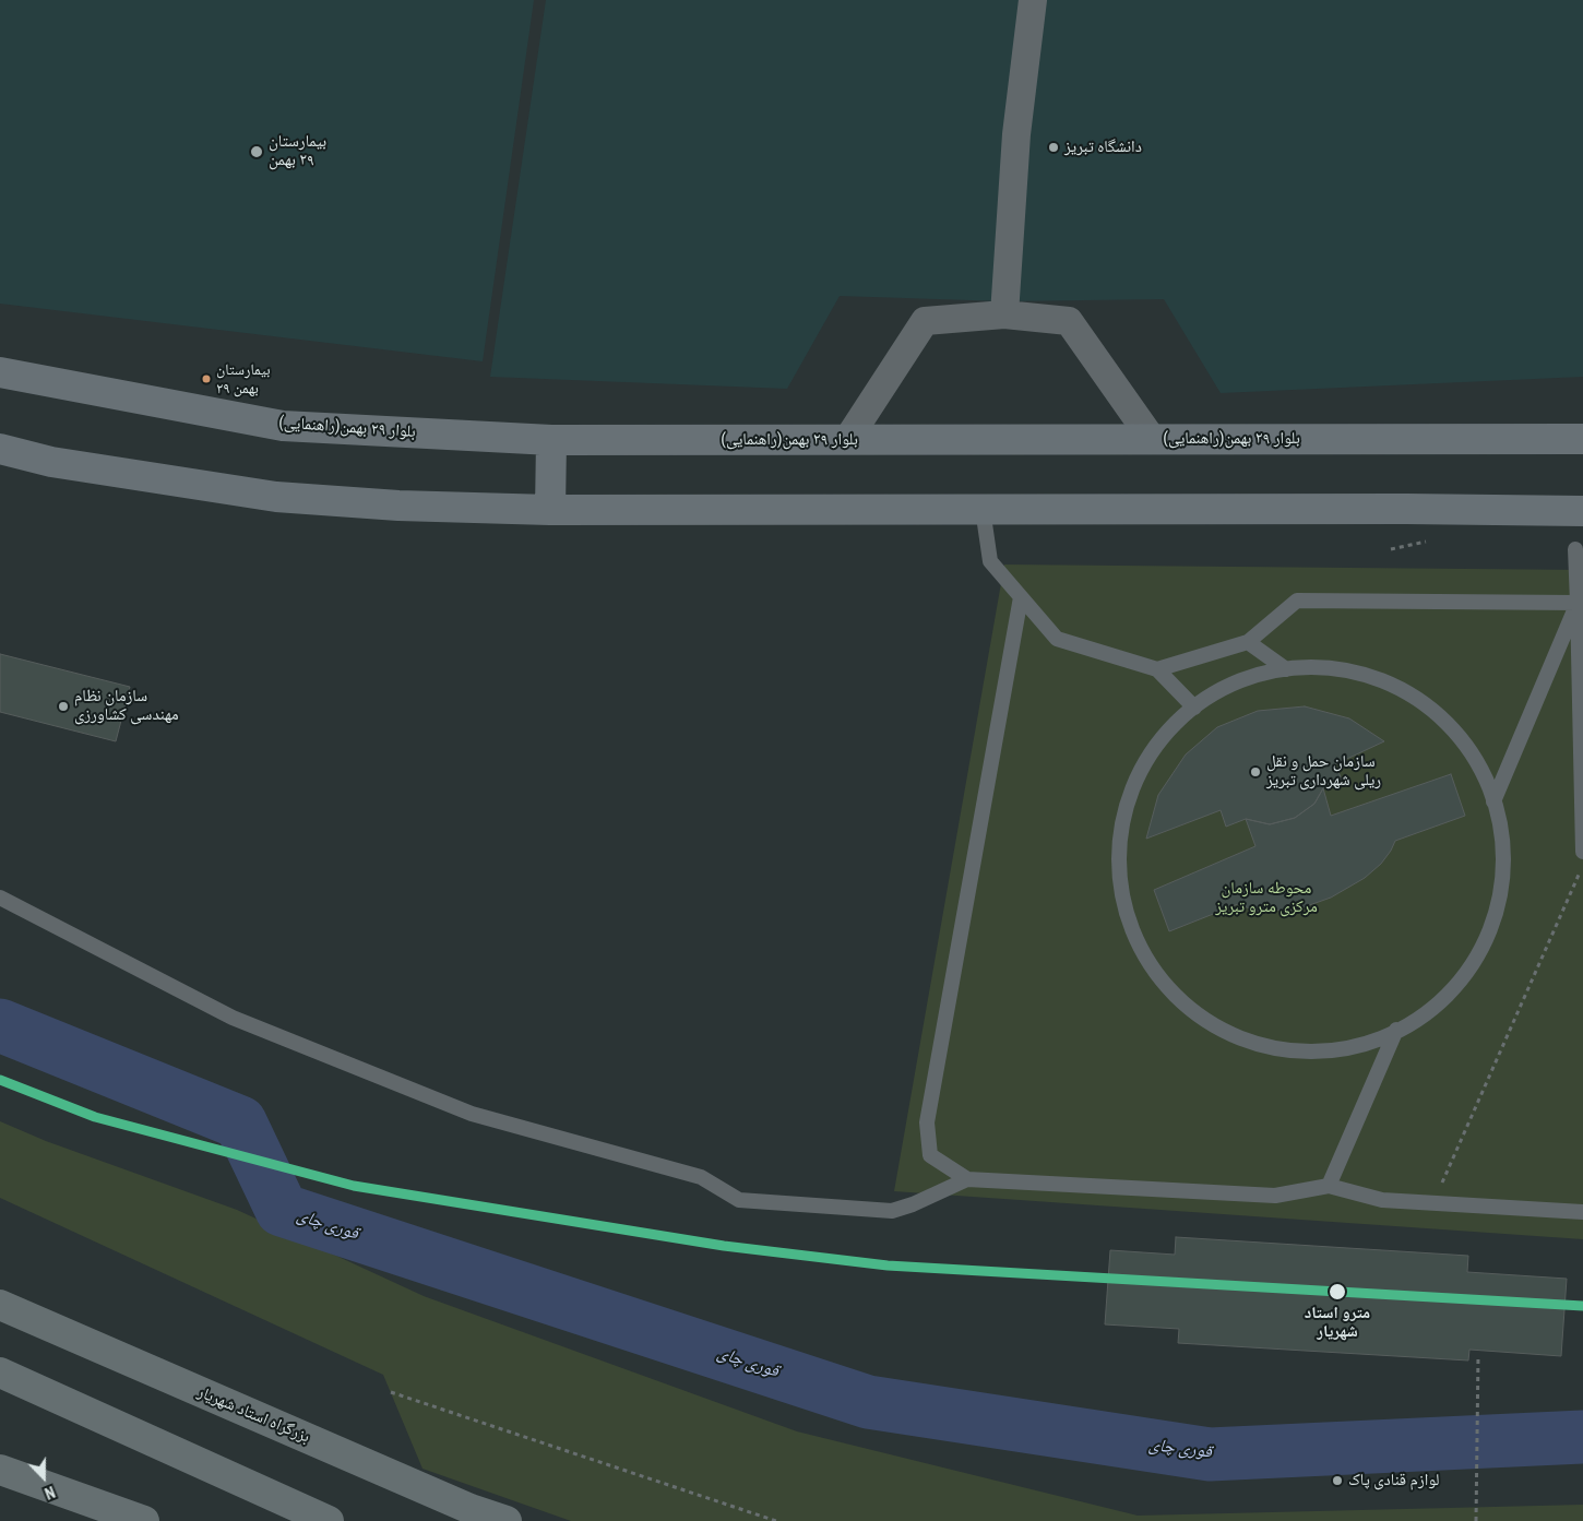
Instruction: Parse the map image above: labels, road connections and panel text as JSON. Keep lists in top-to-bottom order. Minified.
{"streets":{"highway":["بزرگراه استاد شهریار"],"main road":["بلوار ٢٩ بهمن(راهنمایی)"]},"water":["قوری چای"],"parks":["محوطه سازمان مرکزی مترو تبریز"],"places":["دانشگاه تبریز","بیمارستان ٢٩ بهمن","بیمارستان ۲۹ بهمن","سازمان نظام مهندسی کشاورزی","سازمان حمل و نقل ریلی شهرداری تبریز","مترو استاد شهریار","لوازم قنادی پاک"],"north":"bottom"}
